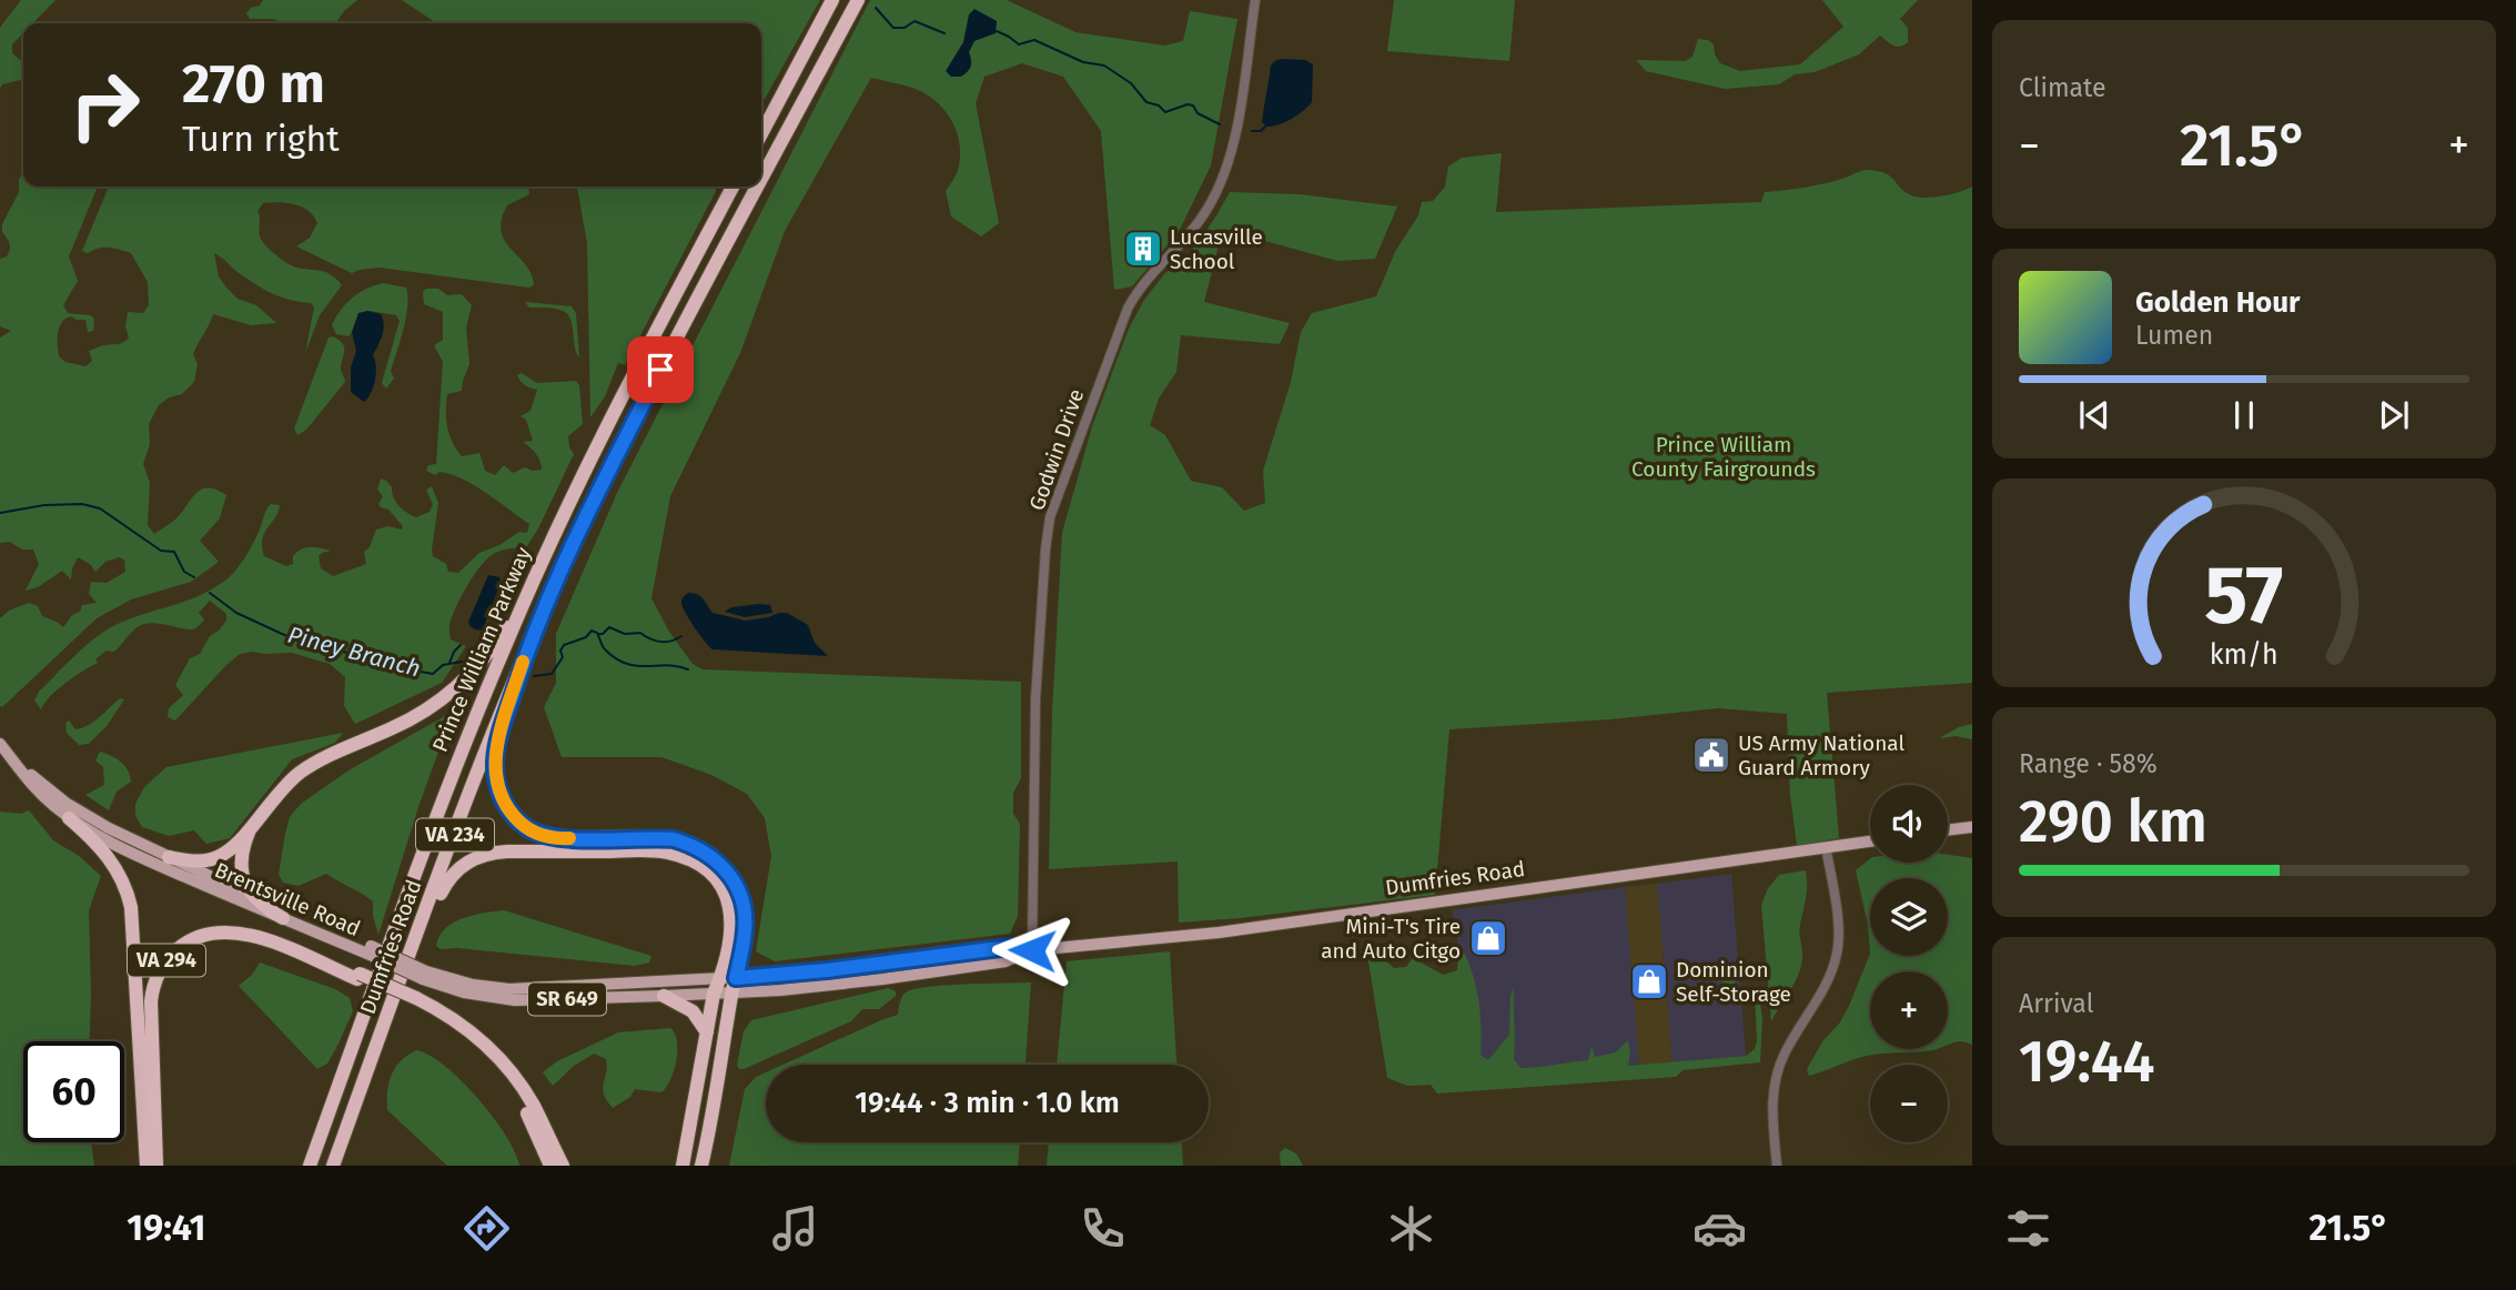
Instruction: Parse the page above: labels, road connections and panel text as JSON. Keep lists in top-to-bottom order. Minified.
{"streets":{"highway":["Prince William Parkway","VA 234","Dumfries Road","VA 294"],"main road":["Brentsville Road","SR 649"],"street":["Godwin Drive"]},"crossings":[["Godwin Drive","Dumfries Road"],["Prince William Parkway","Dumfries Road"],["Dumfries Road","Brentsville Road"]],"water":["Piney Branch"],"parks":["Prince William County Fairgrounds"],"places":{"building":["Lucasville School"],"public building":["US Army National Guard Armory"],"shop":["Mini-T's Tire and Auto Citgo","Dominion Self-Storage"]},"page":{"tile":["Climate",["Range · 58%","290 km"],["Arrival","19:44"]],"turn":["270 m","Turn right"],"heat":["−","21.5°","+"],"song":["Golden Hour","Lumen"],"map_buttons":["+","−"],"limit":"60","trip":"19:44 · 3 min · 1.0 km","tabs":["19:41","21.5°"],"gauge":["57","km/h"]}}
